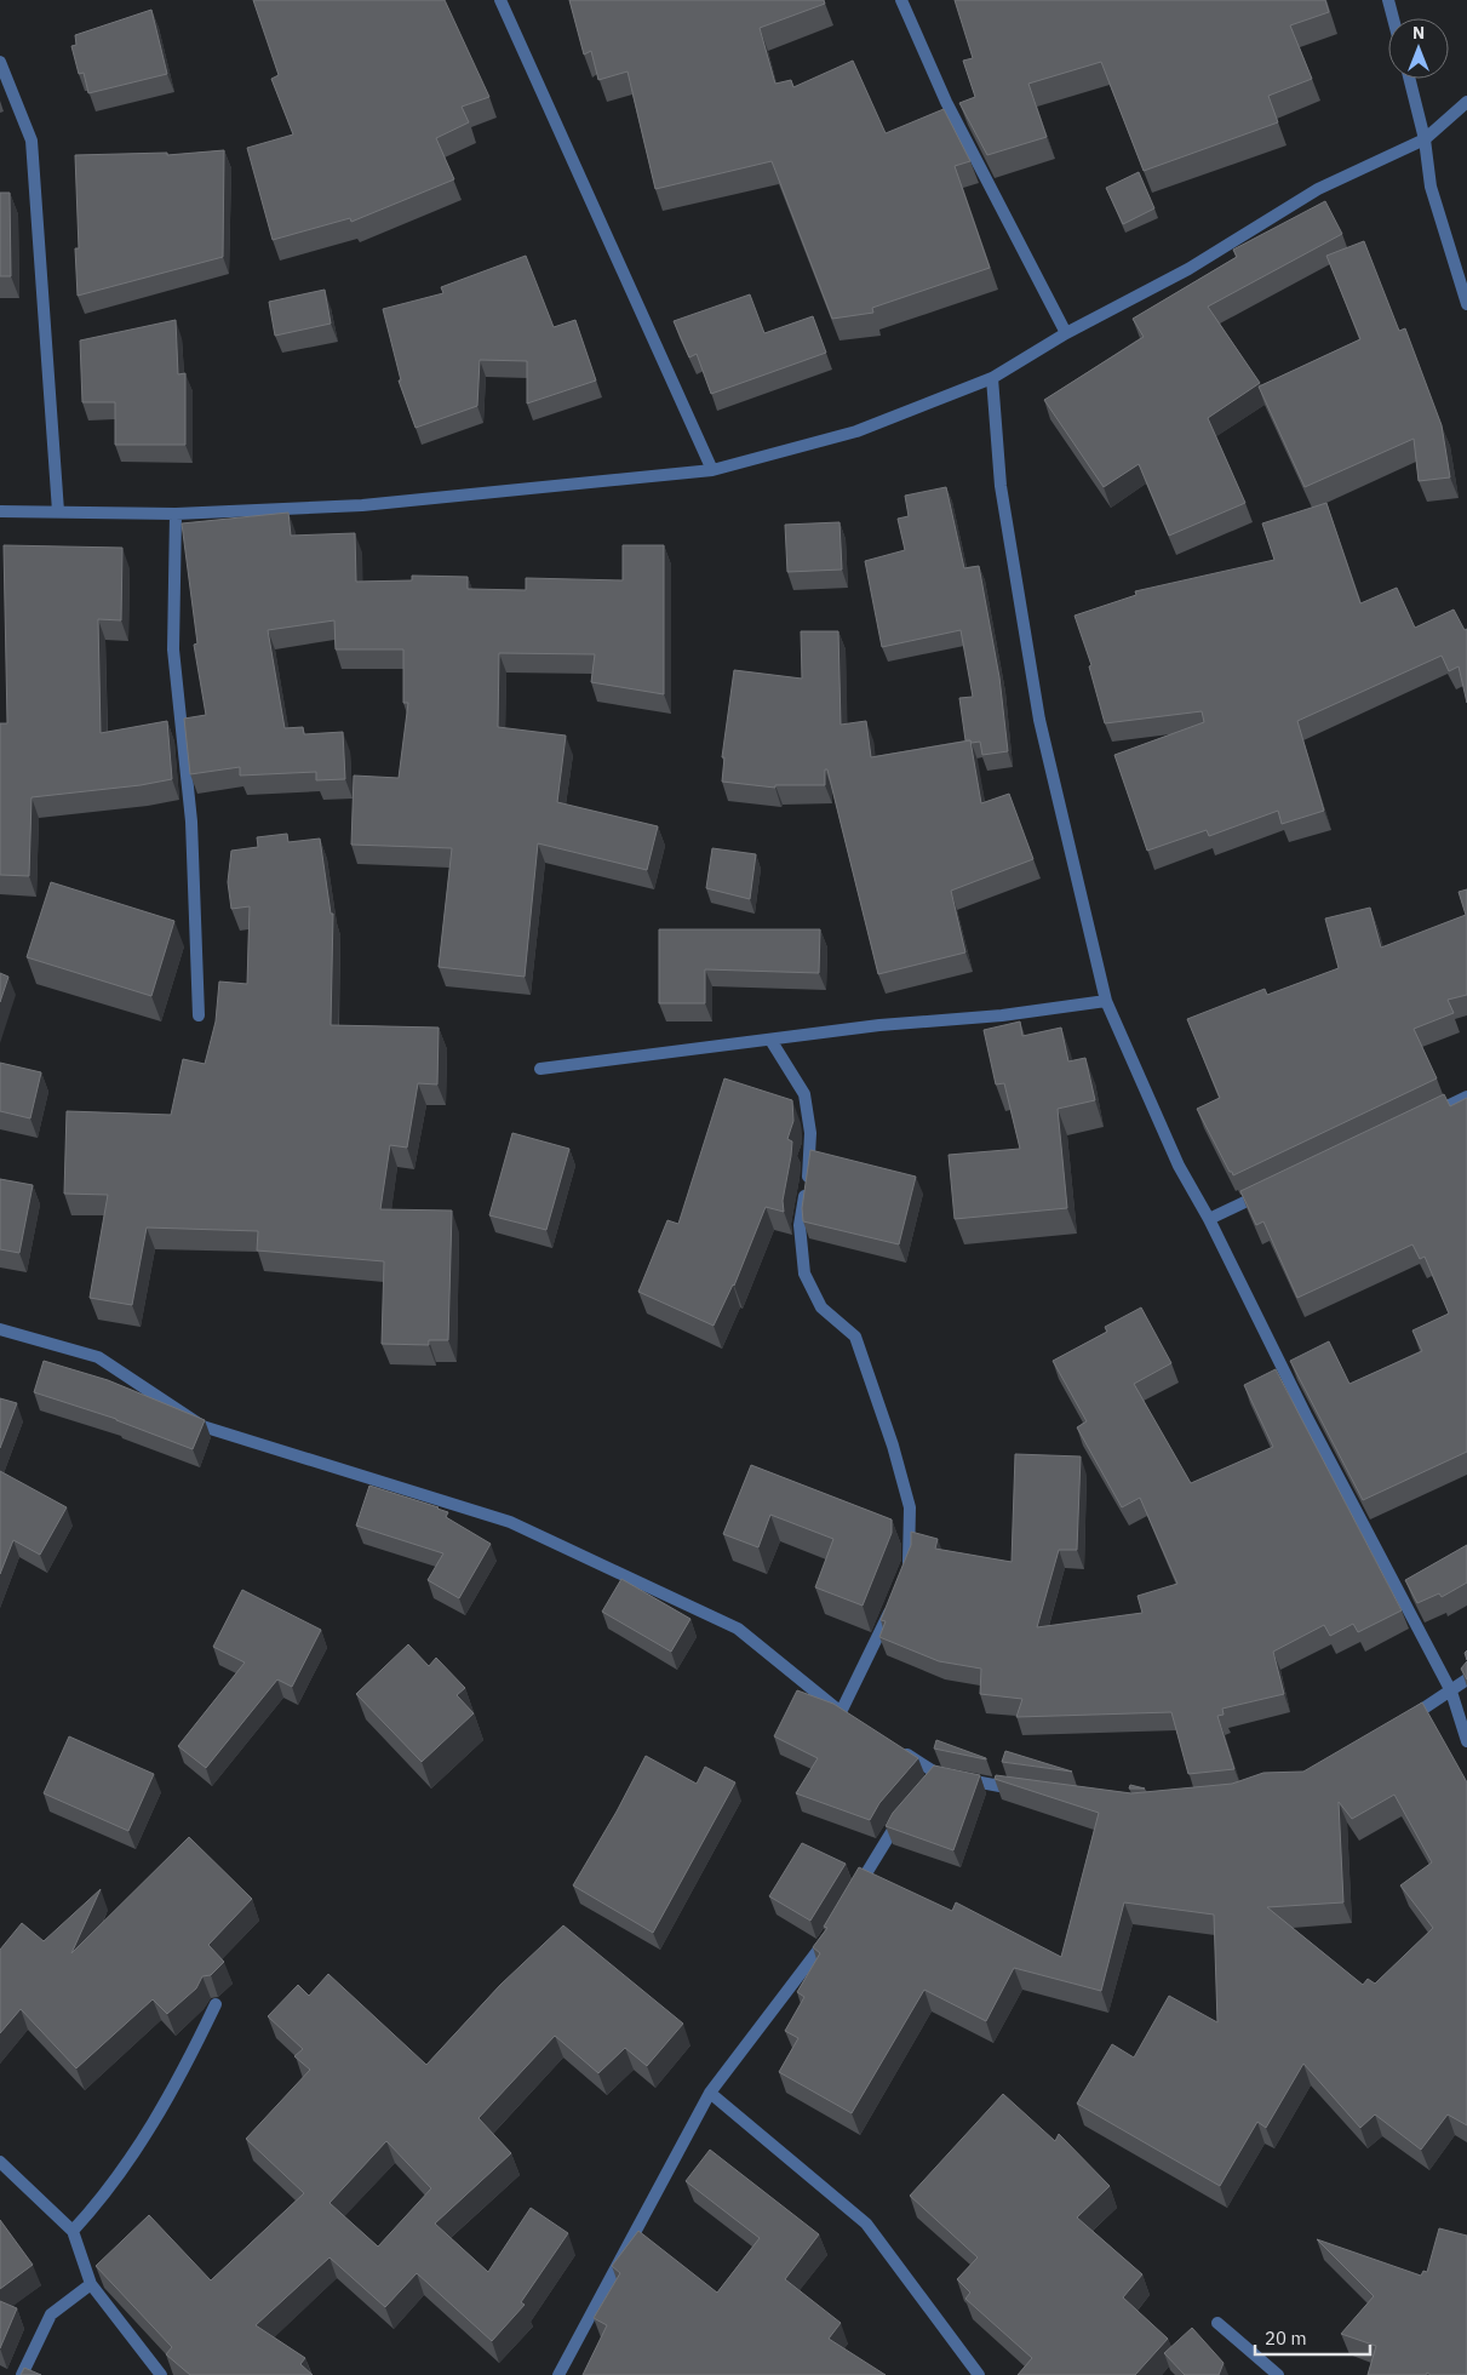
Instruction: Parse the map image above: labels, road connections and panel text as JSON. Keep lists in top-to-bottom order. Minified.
{"scale_bar":"20 m","north":"top"}
